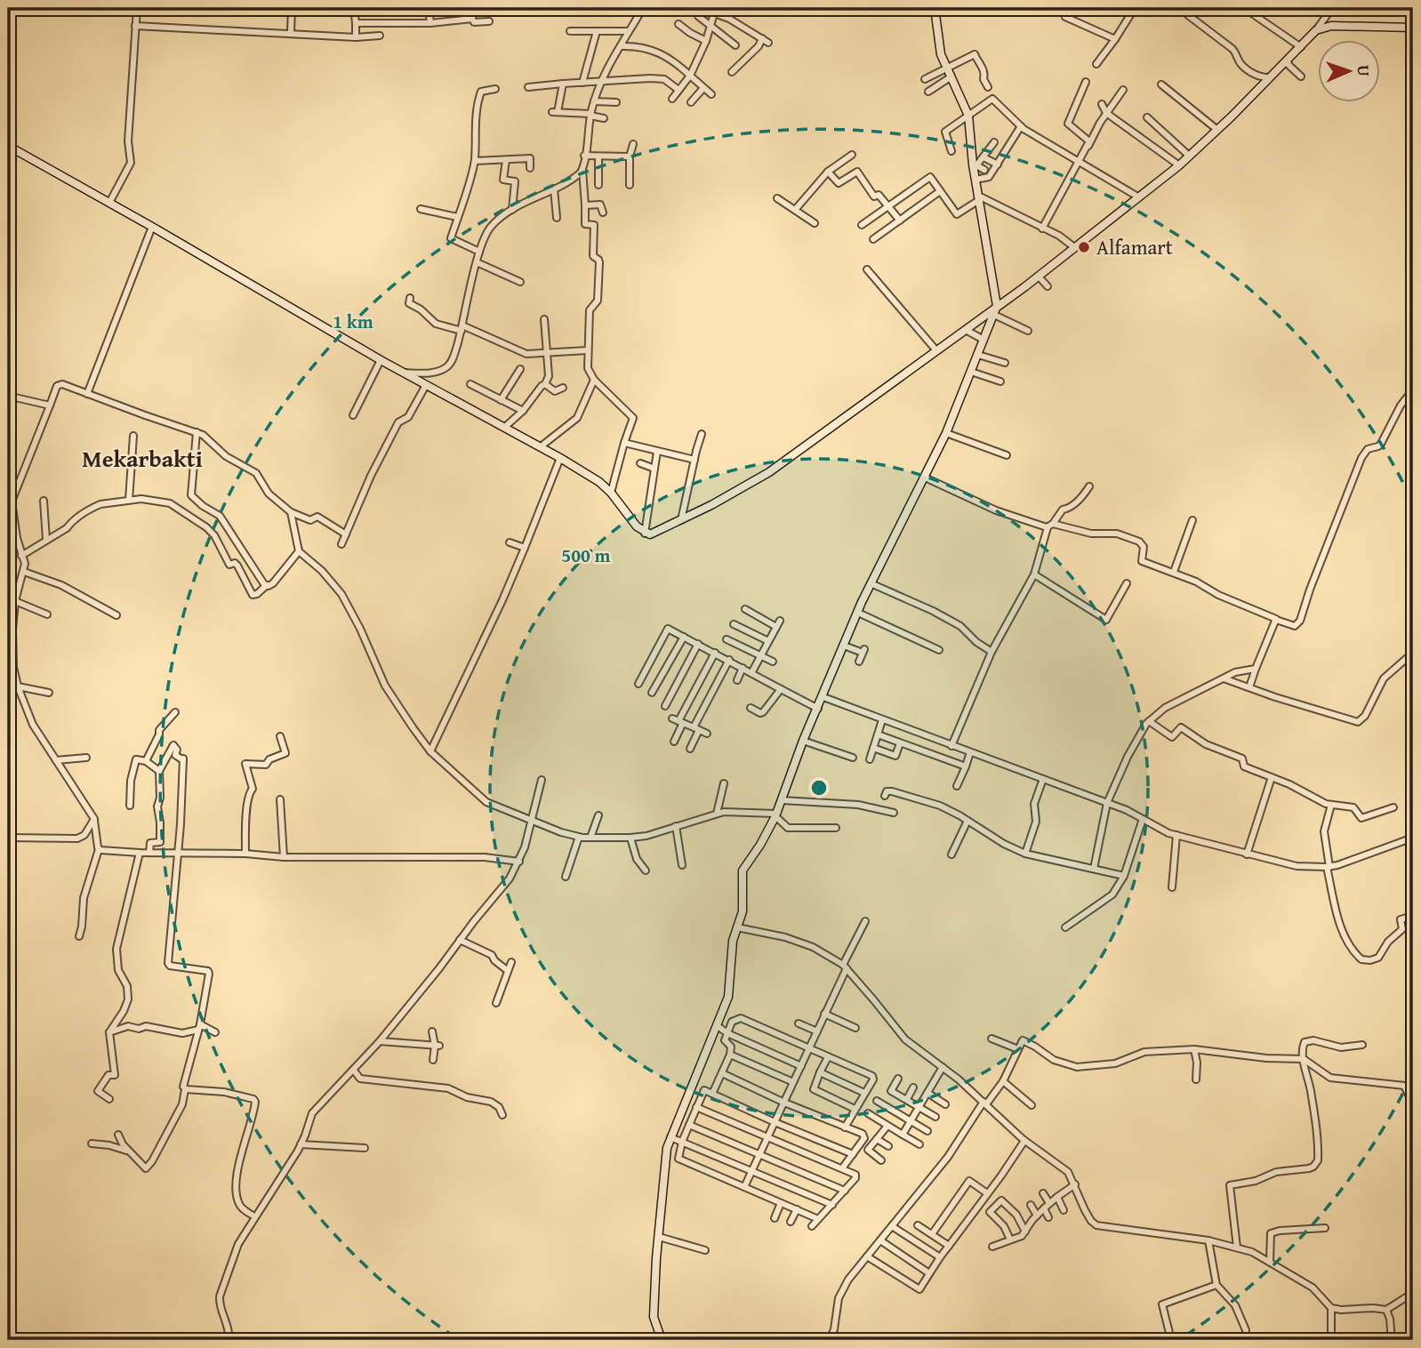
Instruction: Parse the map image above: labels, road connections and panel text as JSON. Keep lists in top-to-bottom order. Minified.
{"districts":["Mekarbakti"],"places":["Alfamart"],"north":"right","rings":["1 km","500 m"]}
